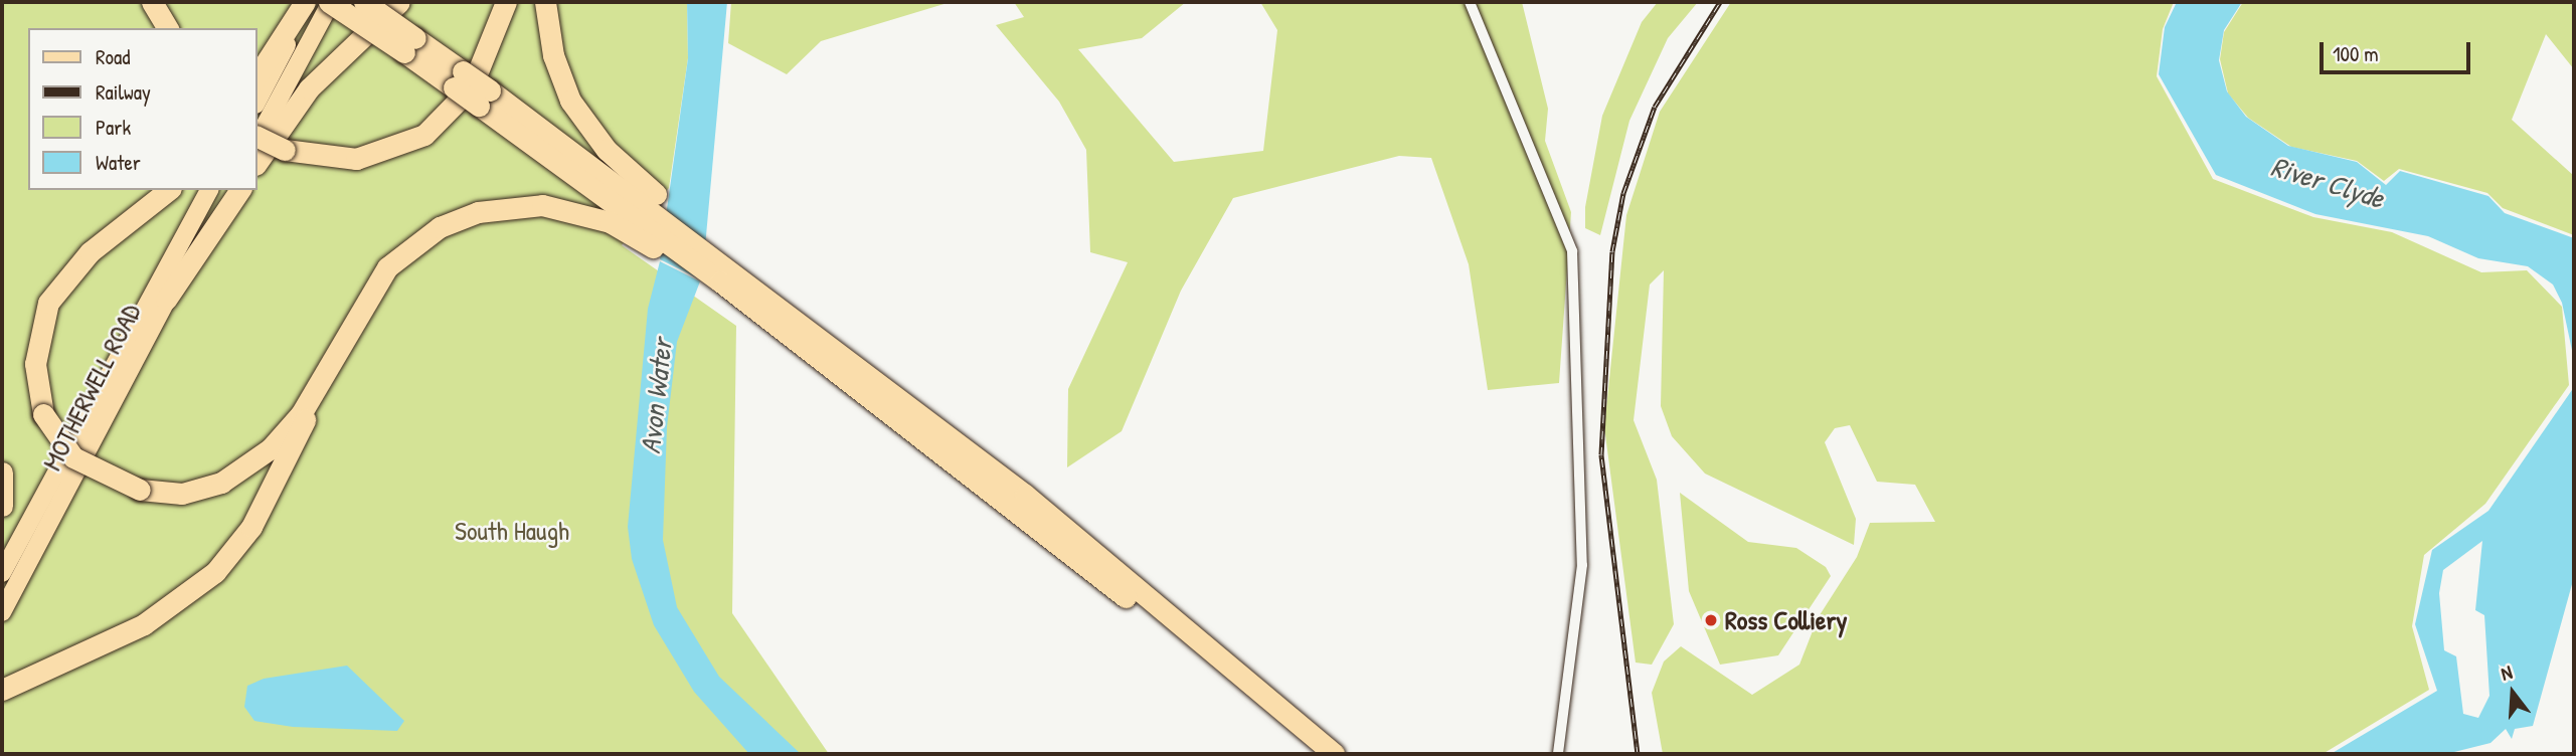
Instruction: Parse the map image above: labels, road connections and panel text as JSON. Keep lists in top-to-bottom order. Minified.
{"streets":{"main road":["MOTHERWELL ROAD"]},"water":["River Clyde","Avon Water"],"parks":["South Haugh"],"places":["Ross Colliery"],"legend":["Road","Railway","Park","Water"],"scale_bar":"100 m","north":"top"}
